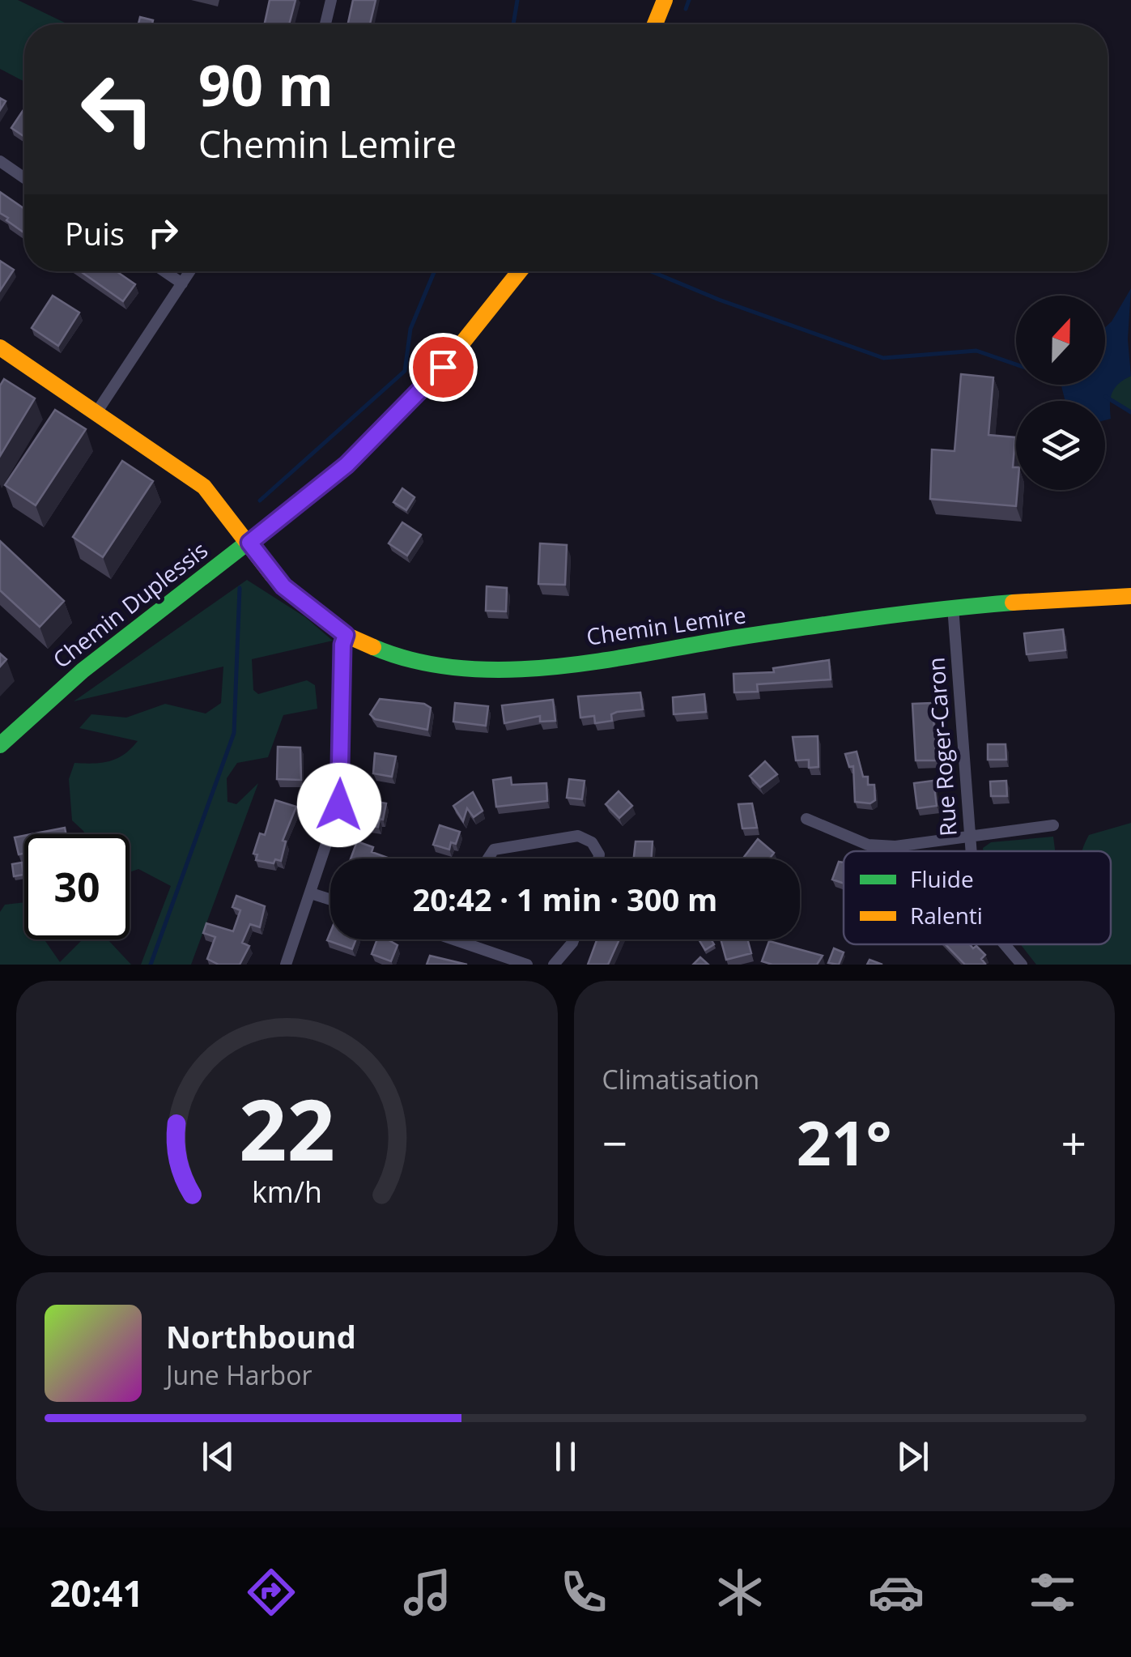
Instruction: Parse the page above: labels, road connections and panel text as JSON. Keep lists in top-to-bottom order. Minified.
{"streets":{"street":["Chemin Duplessis","Chemin Lemire","Rue Roger-Caron"]},"crossings":[["Chemin Duplessis","Chemin Lemire"],["Chemin Lemire","Rue Roger-Caron"]],"legend":["Fluide","Ralenti"],"north":"top","page":{"turn":["90 m","Chemin Lemire"],"then":"Puis","limit":"30","trip":"20:42 · 1 min · 300 m","tile":"Climatisation","heat":["−","21°","+"],"song":["Northbound","June Harbor"],"tabs":"20:41","gauge":["22","km/h"]}}
